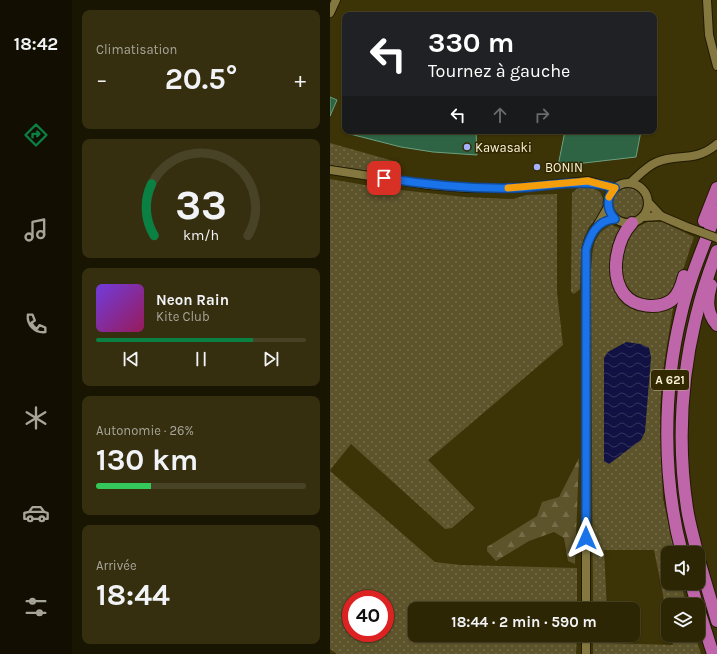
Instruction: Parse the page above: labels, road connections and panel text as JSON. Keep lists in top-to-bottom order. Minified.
{"streets":{"highway":["A 621"]},"places":["Kawasaki","BONIN"],"page":{"tabs":"18:42","tile":["Climatisation",["Autonomie · 26%","130 km"],["Arrivée","18:44"]],"turn":["330 m","Tournez à gauche"],"heat":["−","20.5°","+"],"song":["Neon Rain","Kite Club"],"limit":"40","trip":"18:44 · 2 min · 590 m","gauge":["33","km/h"]}}
